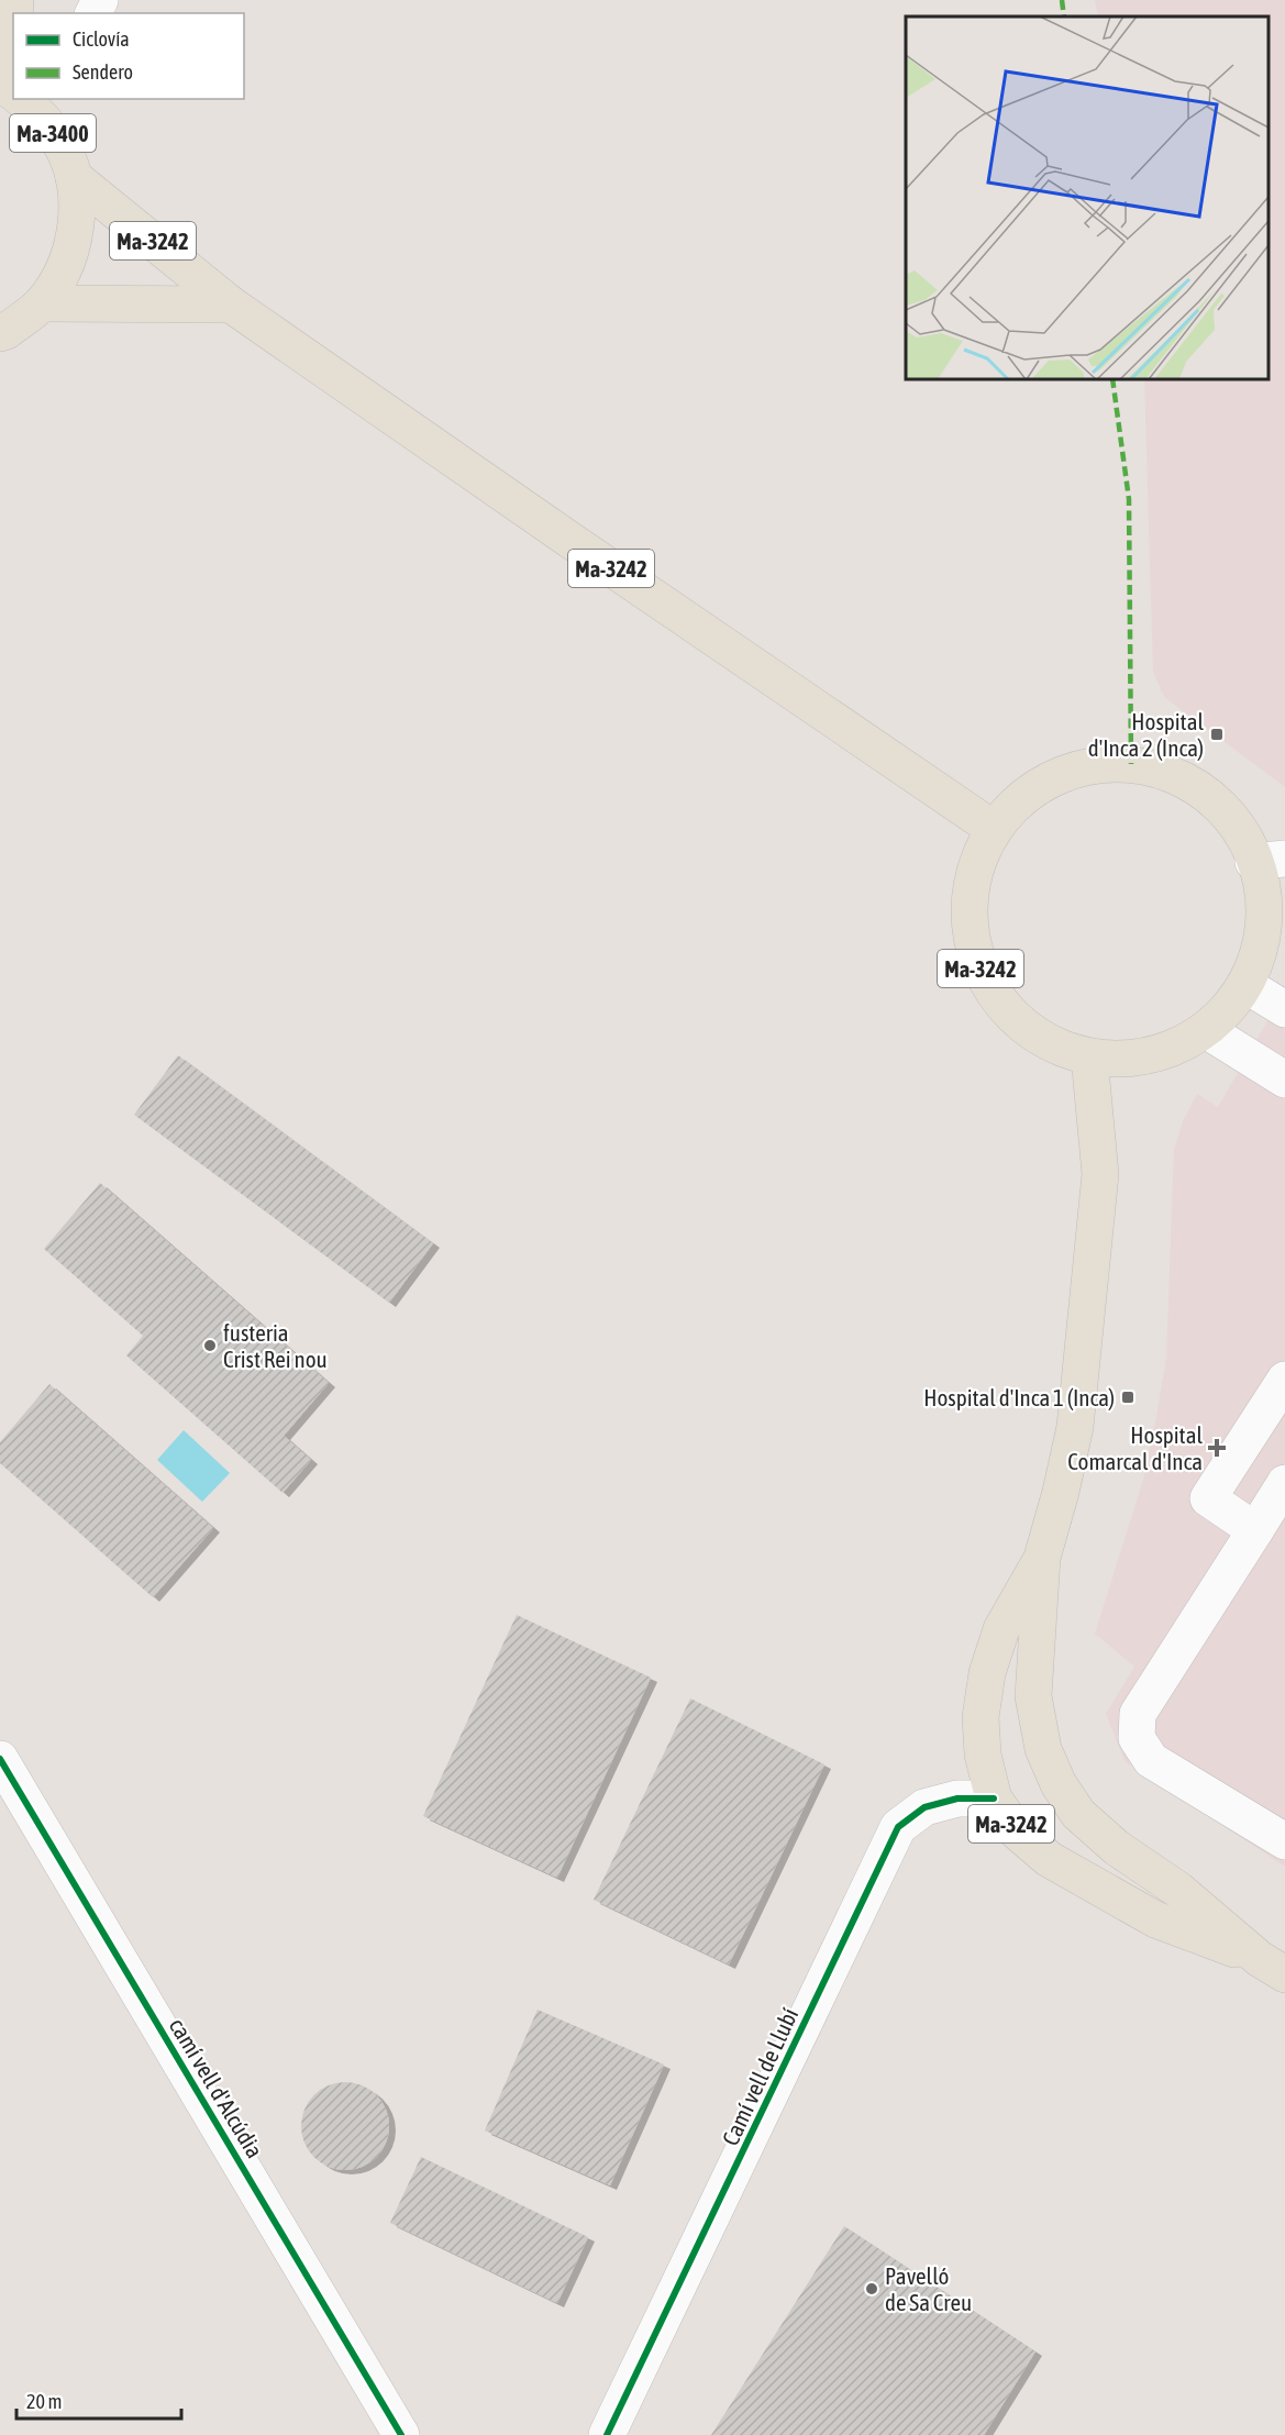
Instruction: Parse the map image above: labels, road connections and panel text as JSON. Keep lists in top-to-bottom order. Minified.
{"streets":{"main road":["Ma-3400","Ma-3242"],"street":["Camí vell de Llubí","camí vell d'Alcúdia"]},"crossings":[["Ma-3400","Ma-3242"],["Ma-3242","Camí vell de Llubí"]],"places":{"transit":["Hospital d'Inca 2 (Inca)","Hospital d'Inca 1 (Inca)"],"other":["fusteria Crist Rei nou","Pavelló de Sa Creu"],"health":["Hospital Comarcal d'Inca"]},"legend":["Ciclovía","Sendero"],"scale_bar":"20 m"}
